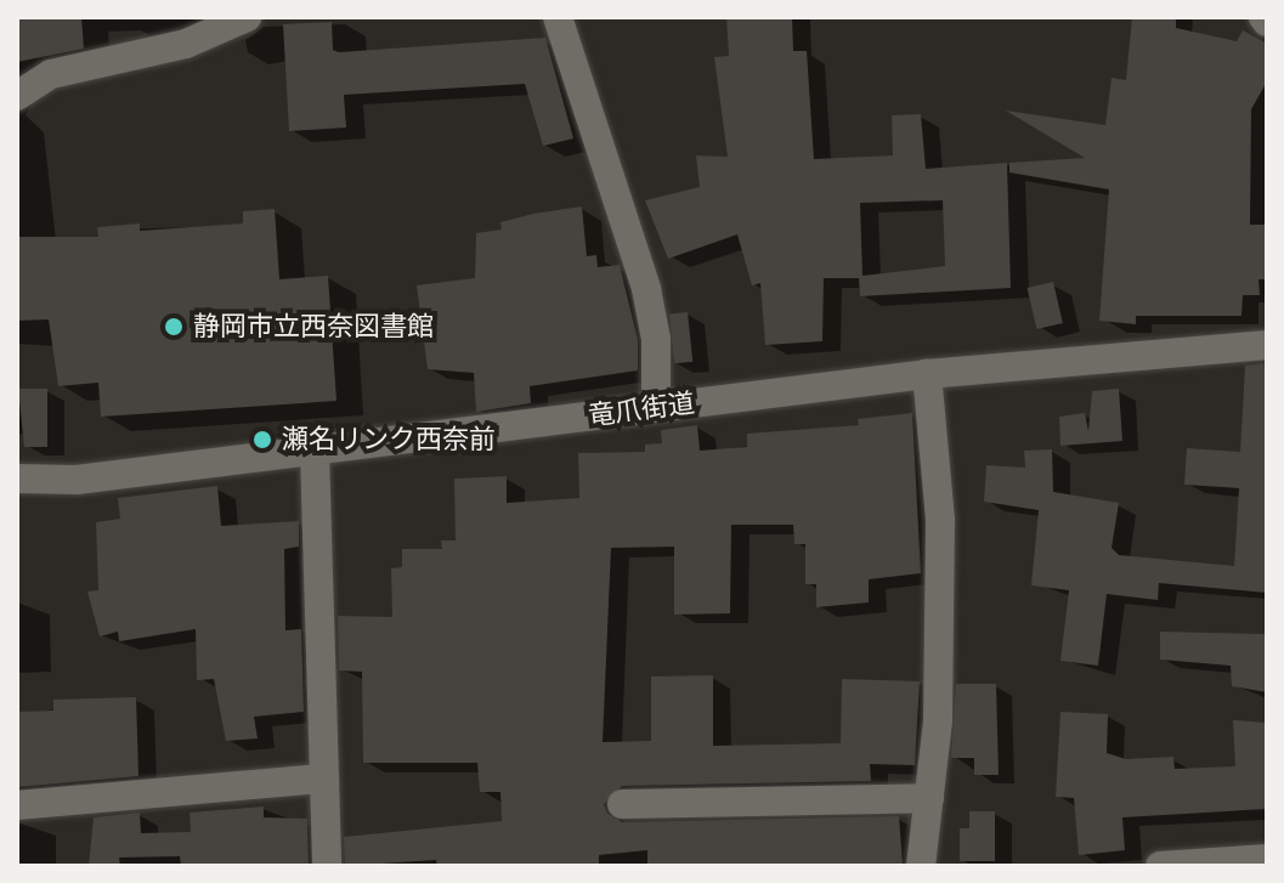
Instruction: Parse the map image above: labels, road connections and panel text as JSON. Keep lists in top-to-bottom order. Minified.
{"streets":{"street":["竜爪街道"]},"places":["静岡市立西奈図書館","瀬名リンク西奈前"]}
